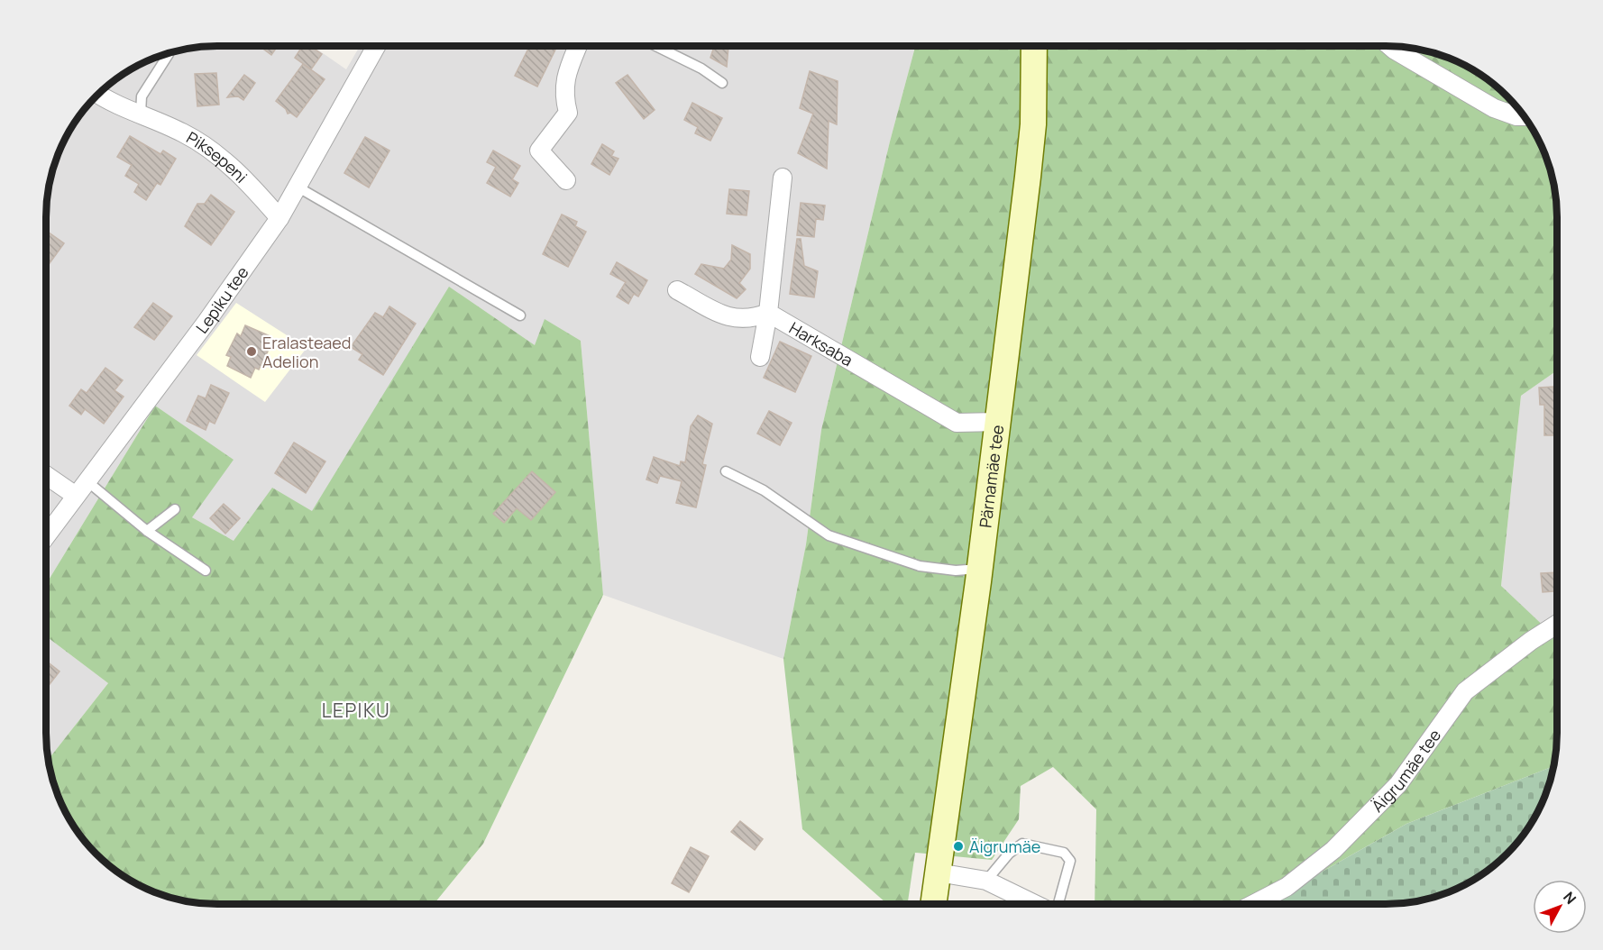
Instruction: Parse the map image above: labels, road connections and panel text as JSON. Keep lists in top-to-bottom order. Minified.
{"streets":{"main road":["Pärnamäe tee"],"street":["Piksepeni","Lepiku tee","Harksaba","Äigrumäe tee"]},"crossings":[["Piksepeni","Lepiku tee"],["Harksaba","Pärnamäe tee"]],"districts":["LEPIKU"],"places":["Eralasteaed Adelion","Äigrumäe"],"north":"top right"}
